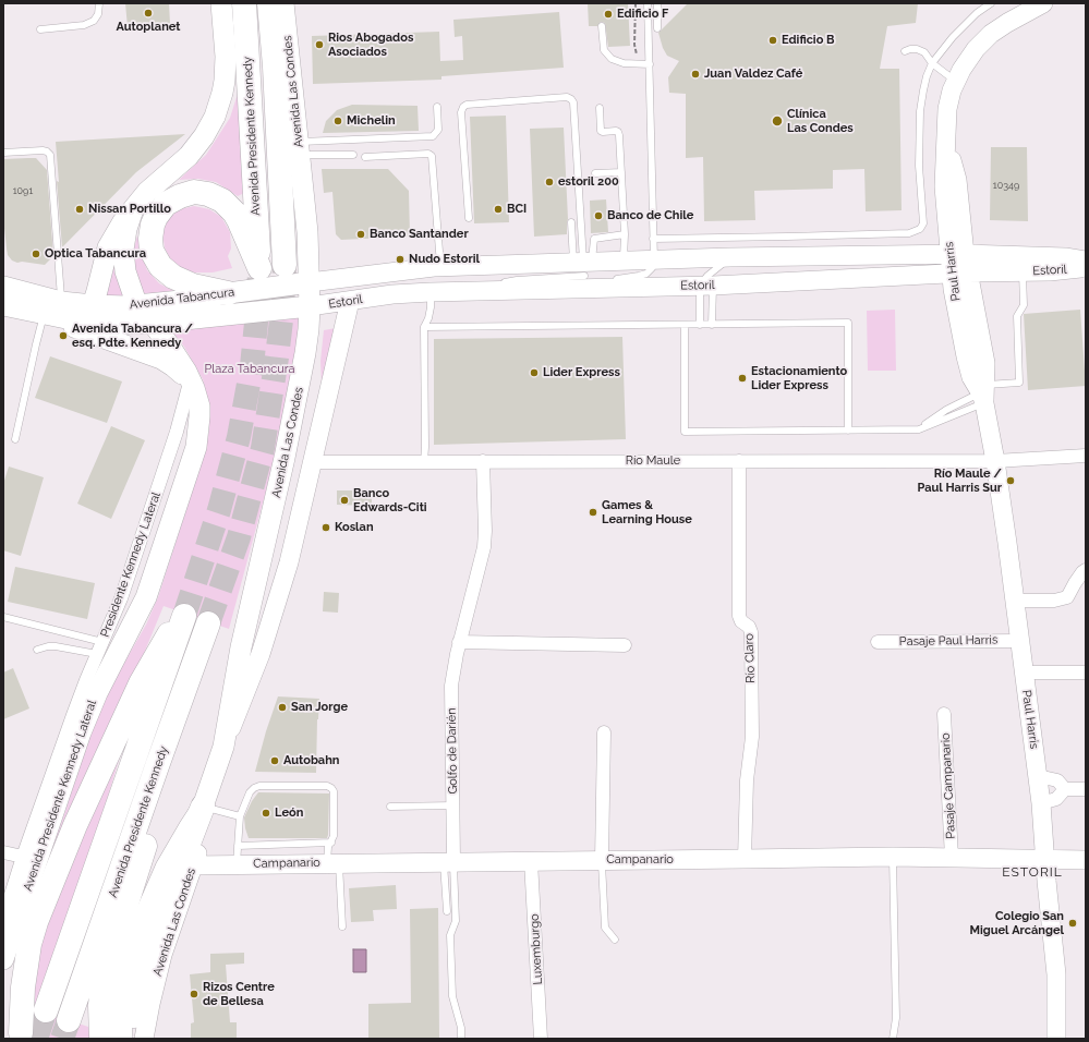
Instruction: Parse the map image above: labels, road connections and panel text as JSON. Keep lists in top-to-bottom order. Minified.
{"streets":{"highway":["Avenida Presidente Kennedy"],"main road":["Avenida Las Condes","Avenida Tabancura","Avenida Presidente Kennedy Lateral"],"street":["Estoril","Paul Harris","Río Maule","Presidente Kennedy Lateral","Pasaje Paul Harris","Río Claro","Golfo de Darién","Pasaje Campanario","Campanario","Luxemburgo"]},"crossings":[["Avenida Las Condes","Estoril"],["Avenida Las Condes","Avenida Tabancura"],["Avenida Las Condes","Río Maule"],["Avenida Las Condes","Campanario"],["Avenida Presidente Kennedy","Avenida Tabancura"],["Estoril","Paul Harris"],["Estoril","Avenida Tabancura"],["Paul Harris","Río Maule"],["Paul Harris","Pasaje Paul Harris"],["Paul Harris","Campanario"],["Avenida Tabancura","Avenida Presidente Kennedy Lateral"],["Río Maule","Río Claro"],["Río Maule","Golfo de Darién"],["Presidente Kennedy Lateral","Avenida Presidente Kennedy Lateral"],["Río Claro","Campanario"],["Golfo de Darién","Campanario"],["Pasaje Campanario","Campanario"],["Campanario","Luxemburgo"]],"districts":["ESTORIL"],"parks":["Plaza Tabancura"],"places":["Autoplanet","Edificio F","Edificio B","Rios Abogados Asociados","Juan Valdez Café","Michelin","Clínica Las Condes","estoril 200","Nissan Portillo","BCI","Banco de Chile","Banco Santander","Optica Tabancura","Nudo Estoril","Avenida Tabancura / esq. Pdte. Kennedy","Lider Express","Estacionamiento Lider Express","Río Maule / Paul Harris Sur","Banco Edwards-Citi","Games & Learning House","Koslan","San Jorge","Autobahn","León","Colegio San Miguel Arcángel","Rizos Centre de Bellesa"],"house_numbers":["10349","1091"]}
